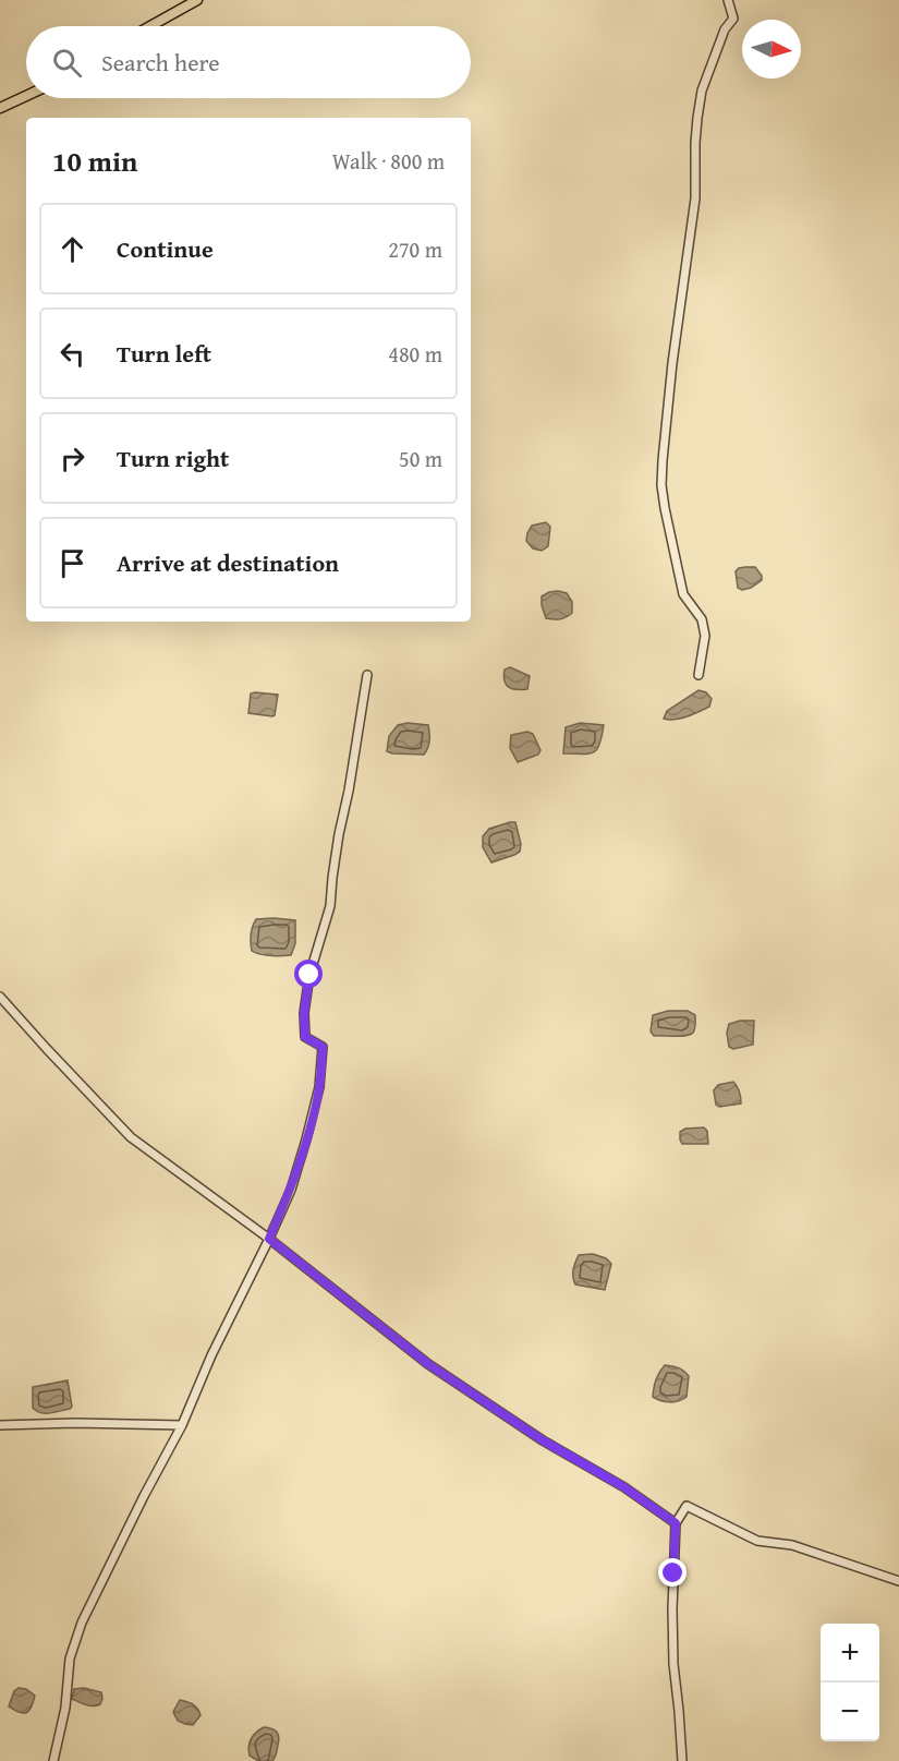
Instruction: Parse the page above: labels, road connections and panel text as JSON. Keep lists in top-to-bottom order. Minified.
{"north":"right","page":{"search":"Search here","heading":["10 min","Walk · 800 m"],"list":[["Continue","270 m"],["Turn left","480 m"],["Turn right","50 m"],"Arrive at destination"],"map_buttons":["+","−"]}}
